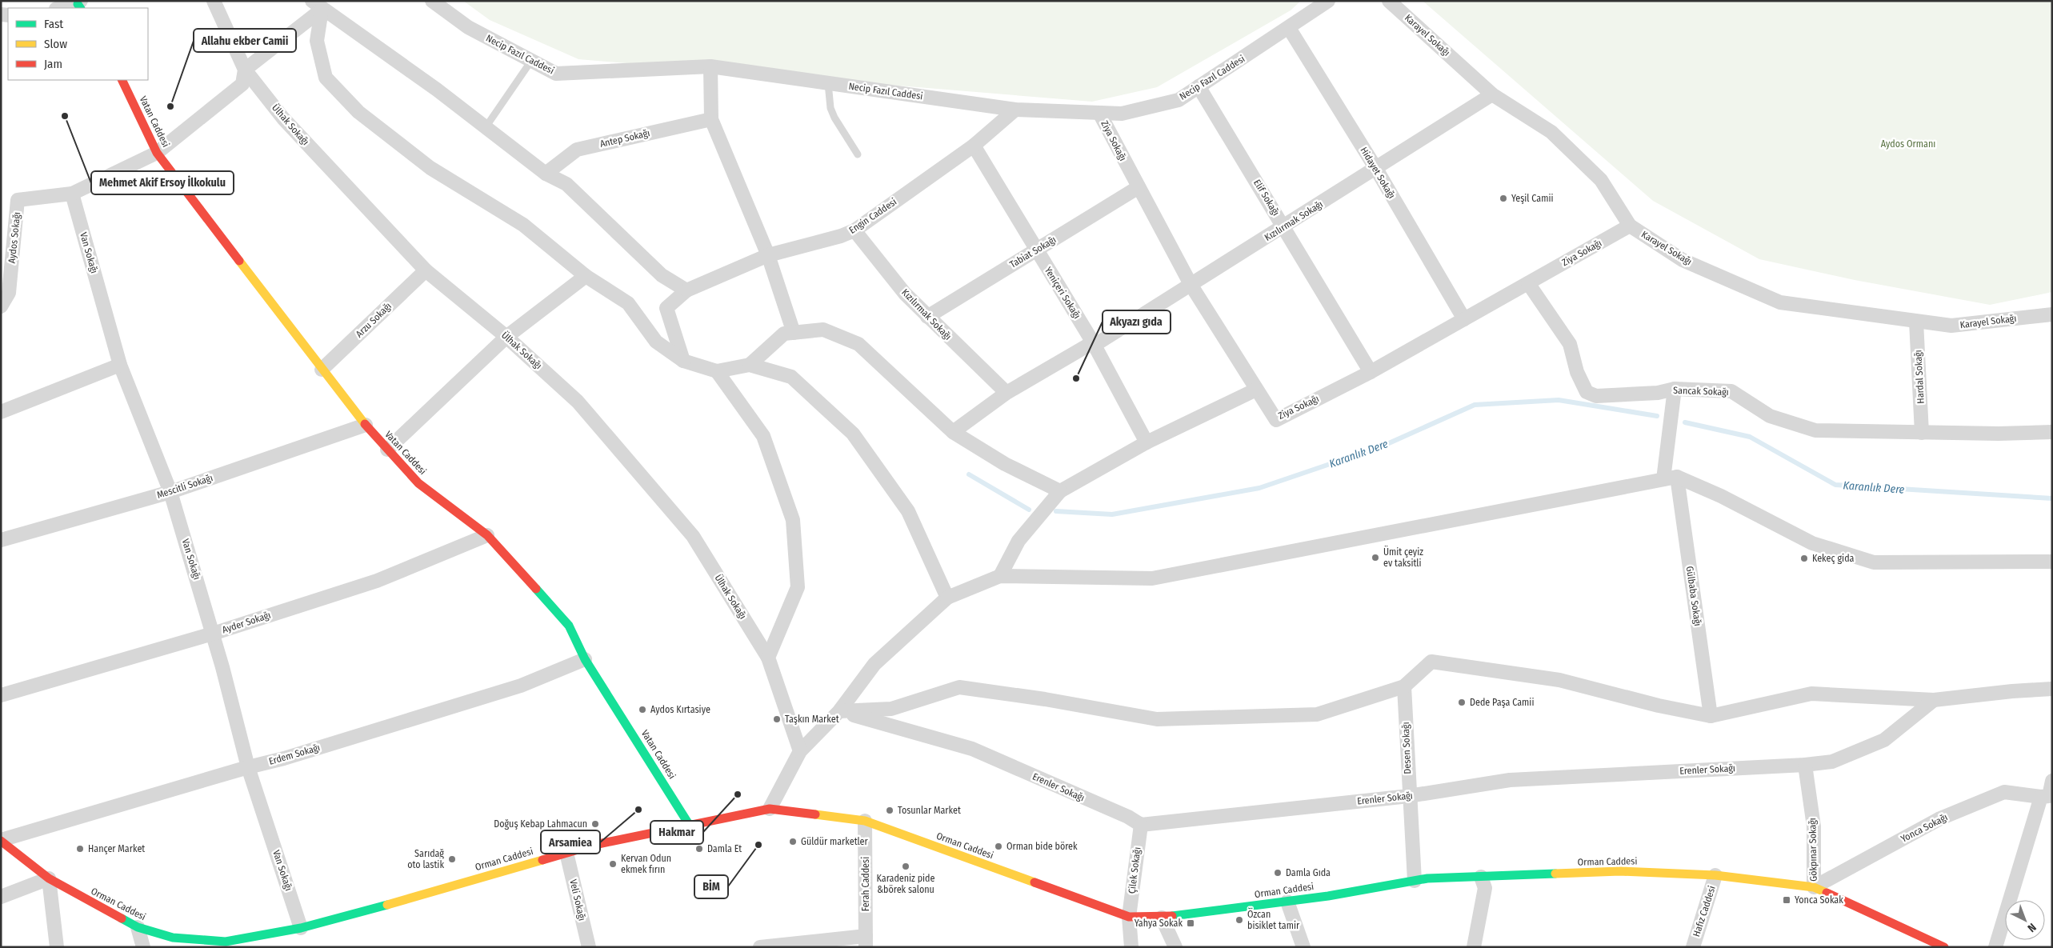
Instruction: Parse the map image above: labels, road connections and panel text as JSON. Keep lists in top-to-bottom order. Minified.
{"streets":{"street":["Karayel Sokağı","Necip Fazıl Caddesi","Vatan Caddesi","Ülhak Sokağı","Antep Sokağı","Ziya Sokağı","Hidayet Sokağı","Elif Sokağı","Engin Caddesi","Kızılırmak Sokağı","Aydos Sokağı","Tabiat Sokağı","Van Sokağı","Yeniçeri Sokağı","Arzu Sokağı","Hardal Sokağı","Sancak Sokağı","Mescitli Sokağı","Gülbaba Sokağı","Ayder Sokağı","Desen Sokağı","Erdem Sokağı","Erenler Sokağı","Yonca Sokağı","Orman Caddesi","Gökpınar Sokağı","Çilek Sokağı","Ferah Caddesi","Veli Sokağı","Hafız Caddesi"]},"crossings":[["Karayel Sokağı","Ziya Sokağı"],["Karayel Sokağı","Kızılırmak Sokağı"],["Karayel Sokağı","Hardal Sokağı"],["Necip Fazıl Caddesi","Ziya Sokağı"],["Necip Fazıl Caddesi","Hidayet Sokağı"],["Necip Fazıl Caddesi","Elif Sokağı"],["Necip Fazıl Caddesi","Engin Caddesi"],["Vatan Caddesi","Aydos Sokağı"],["Vatan Caddesi","Arzu Sokağı"],["Vatan Caddesi","Mescitli Sokağı"],["Vatan Caddesi","Ayder Sokağı"],["Vatan Caddesi","Erdem Sokağı"],["Vatan Caddesi","Orman Caddesi"],["Ülhak Sokağı","Aydos Sokağı"],["Ülhak Sokağı","Arzu Sokağı"],["Ziya Sokağı","Hidayet Sokağı"],["Ziya Sokağı","Elif Sokağı"],["Ziya Sokağı","Kızılırmak Sokağı"],["Ziya Sokağı","Tabiat Sokağı"],["Ziya Sokağı","Sancak Sokağı"],["Hidayet Sokağı","Kızılırmak Sokağı"],["Elif Sokağı","Kızılırmak Sokağı"],["Engin Caddesi","Kızılırmak Sokağı"],["Engin Caddesi","Yeniçeri Sokağı"],["Kızılırmak Sokağı","Tabiat Sokağı"],["Kızılırmak Sokağı","Yeniçeri Sokağı"],["Aydos Sokağı","Van Sokağı"],["Tabiat Sokağı","Yeniçeri Sokağı"],["Van Sokağı","Mescitli Sokağı"],["Van Sokağı","Ayder Sokağı"],["Van Sokağı","Erdem Sokağı"],["Van Sokağı","Orman Caddesi"],["Hardal Sokağı","Sancak Sokağı"],["Sancak Sokağı","Gülbaba Sokağı"],["Desen Sokağı","Erenler Sokağı"],["Desen Sokağı","Orman Caddesi"],["Erdem Sokağı","Orman Caddesi"],["Erenler Sokağı","Gökpınar Sokağı"],["Erenler Sokağı","Çilek Sokağı"],["Yonca Sokağı","Orman Caddesi"],["Yonca Sokağı","Gökpınar Sokağı"],["Orman Caddesi","Gökpınar Sokağı"],["Orman Caddesi","Çilek Sokağı"],["Orman Caddesi","Ferah Caddesi"],["Orman Caddesi","Veli Sokağı"],["Orman Caddesi","Hafız Caddesi"]],"water":["Karanlık Dere"],"parks":["Aydos Ormanı"],"places":{"other":["Allahu ekber Camii","Mehmet Akif Ersoy İlkokulu","Yeşil Camii","Akyazı gıda","Ümit çeyiz ev taksitli","Kekeç gida","Dede Paşa Camii","Aydos Kırtasiye","Taşkın Market","Hakmar","Arsamiea","Tosunlar Market","Doğuş Kebap Lahmacun","Güldür marketler","BİM","Orman bide börek","Hançer Market","Damla Et","Sarıdağ oto lastik","Kervan Odun ekmek fırın","Karadeniz pide &börek salonu","Damla Gıda","Özcan bisiklet tamir"],"transit":["Yonca Sokak","Yahya Sokak"]},"legend":["Fast","Slow","Jam"],"north":"bottom right"}
